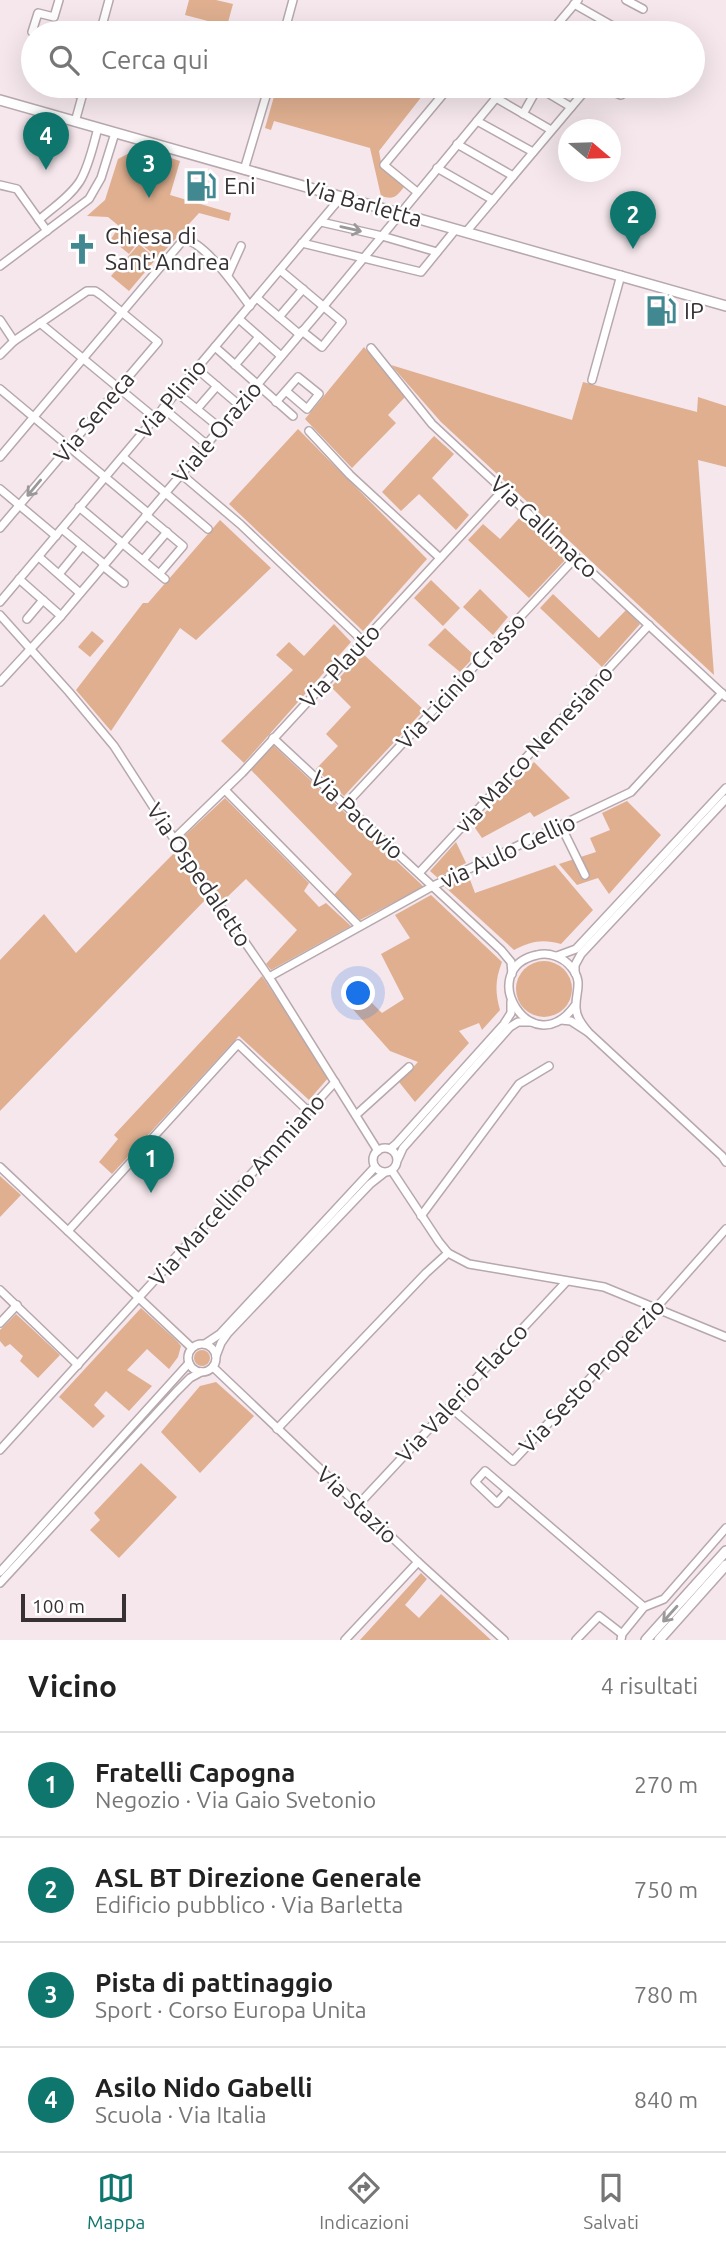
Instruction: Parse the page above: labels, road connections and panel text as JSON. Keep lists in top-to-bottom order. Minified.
{"streets":{"main road":["Via Barletta"],"street":["Via Plinio","Via Seneca","Viale Orazio","Via Callimaco","Via Plauto","Via Licinio Crasso","via Marco Nemesiano","Via Pacuvio","via Aulo Gellio","Via Ospedaletto","Via Marcellino Ammiano","Via Sesto Properzio","Via Valerio Flacco","Via Stazio"]},"crossings":[["Via Barletta","Via Plinio"],["Via Barletta","Viale Orazio"],["Viale Orazio","Via Ospedaletto"],["Via Callimaco","Via Plauto"],["Via Callimaco","Via Licinio Crasso"],["Via Callimaco","via Marco Nemesiano"],["Via Callimaco","via Aulo Gellio"],["Via Plauto","Via Pacuvio"],["Via Plauto","Via Ospedaletto"],["Via Licinio Crasso","Via Pacuvio"],["via Marco Nemesiano","Via Pacuvio"],["Via Pacuvio","via Aulo Gellio"],["via Aulo Gellio","Via Ospedaletto"],["Via Ospedaletto","Via Marcellino Ammiano"],["Via Sesto Properzio","Via Valerio Flacco"],["Via Valerio Flacco","Via Stazio"]],"places":{"fuel station":["Eni","IP"],"church":["Chiesa di Sant'Andrea"]},"scale_bar":"100 m","north":"right","page":{"search":"Cerca qui","pins":["4","3","2","1"],"scale":"100 m","heading":["Vicino","4 risultati"],"list":[{"mark":"1","name":"Fratelli Capogna","note":"Negozio · Via Gaio Svetonio","value":"270 m"},{"mark":"2","name":"ASL BT Direzione Generale","note":"Edificio pubblico · Via Barletta","value":"750 m"},{"mark":"3","name":"Pista di pattinaggio","note":"Sport · Corso Europa Unita","value":"780 m"},{"mark":"4","name":"Asilo Nido Gabelli","note":"Scuola · Via Italia","value":"840 m"}],"nav":["Mappa","Indicazioni","Salvati"]}}
